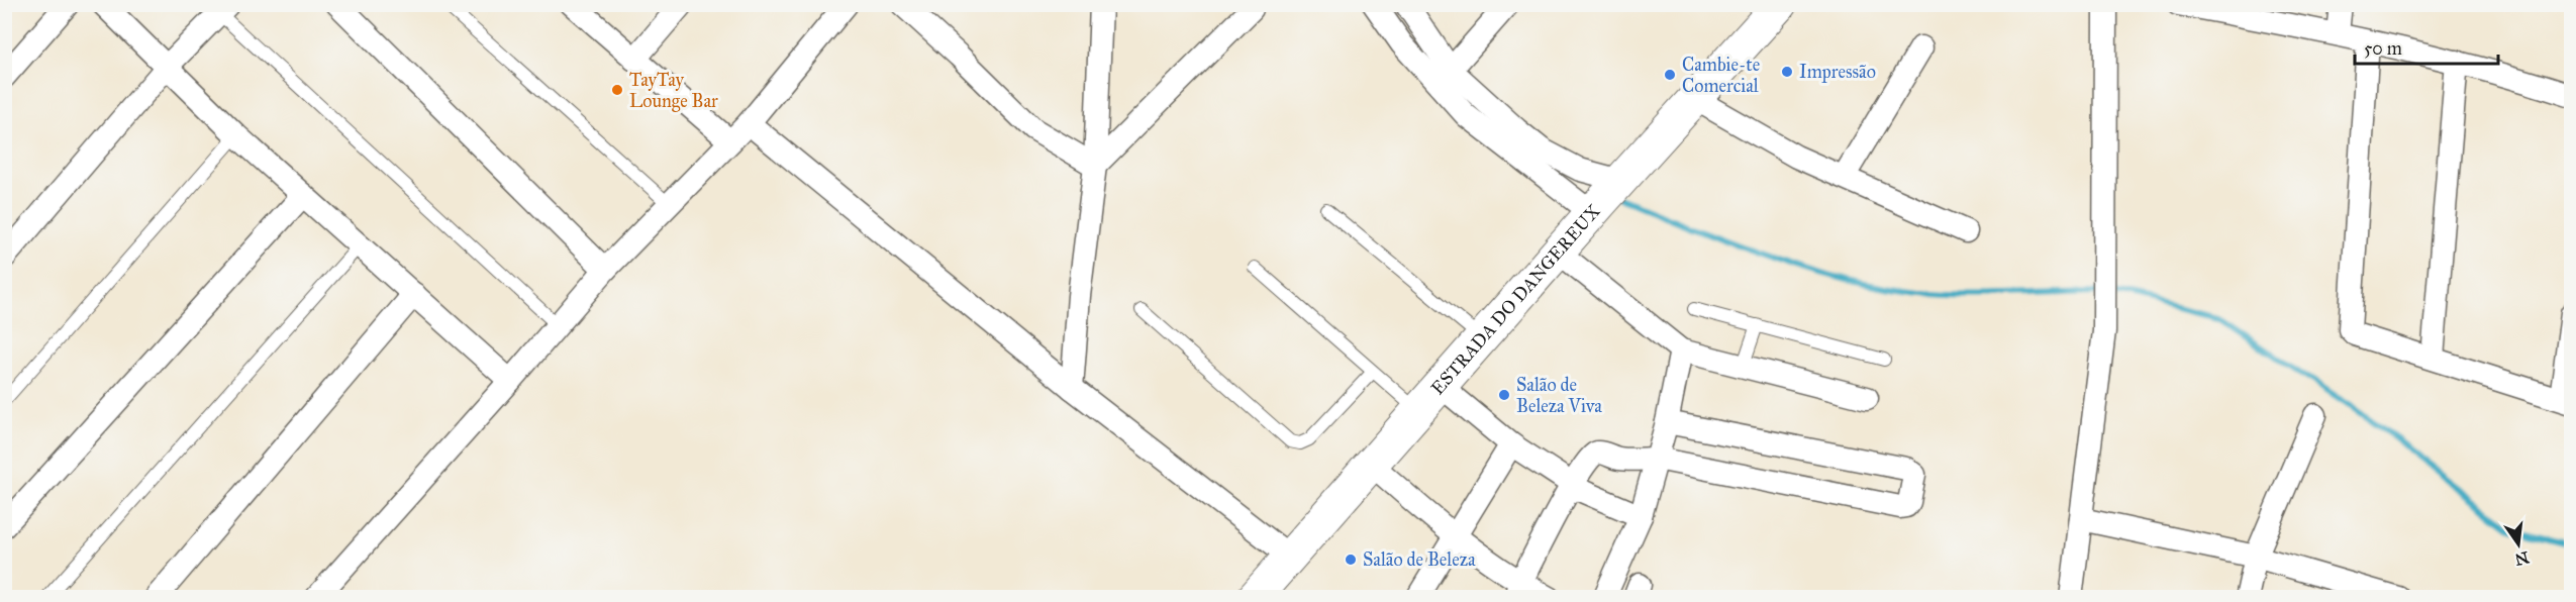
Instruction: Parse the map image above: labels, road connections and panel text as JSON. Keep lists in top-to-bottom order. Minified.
{"streets":{"main road":["ESTRADA DO DANGEREUX"]},"places":["Impressão","Cambie-te Comercial","TayTay Lounge Bar","Salão de Beleza Viva","Salão de Beleza"],"scale_bar":"50 m","north":"bottom"}
